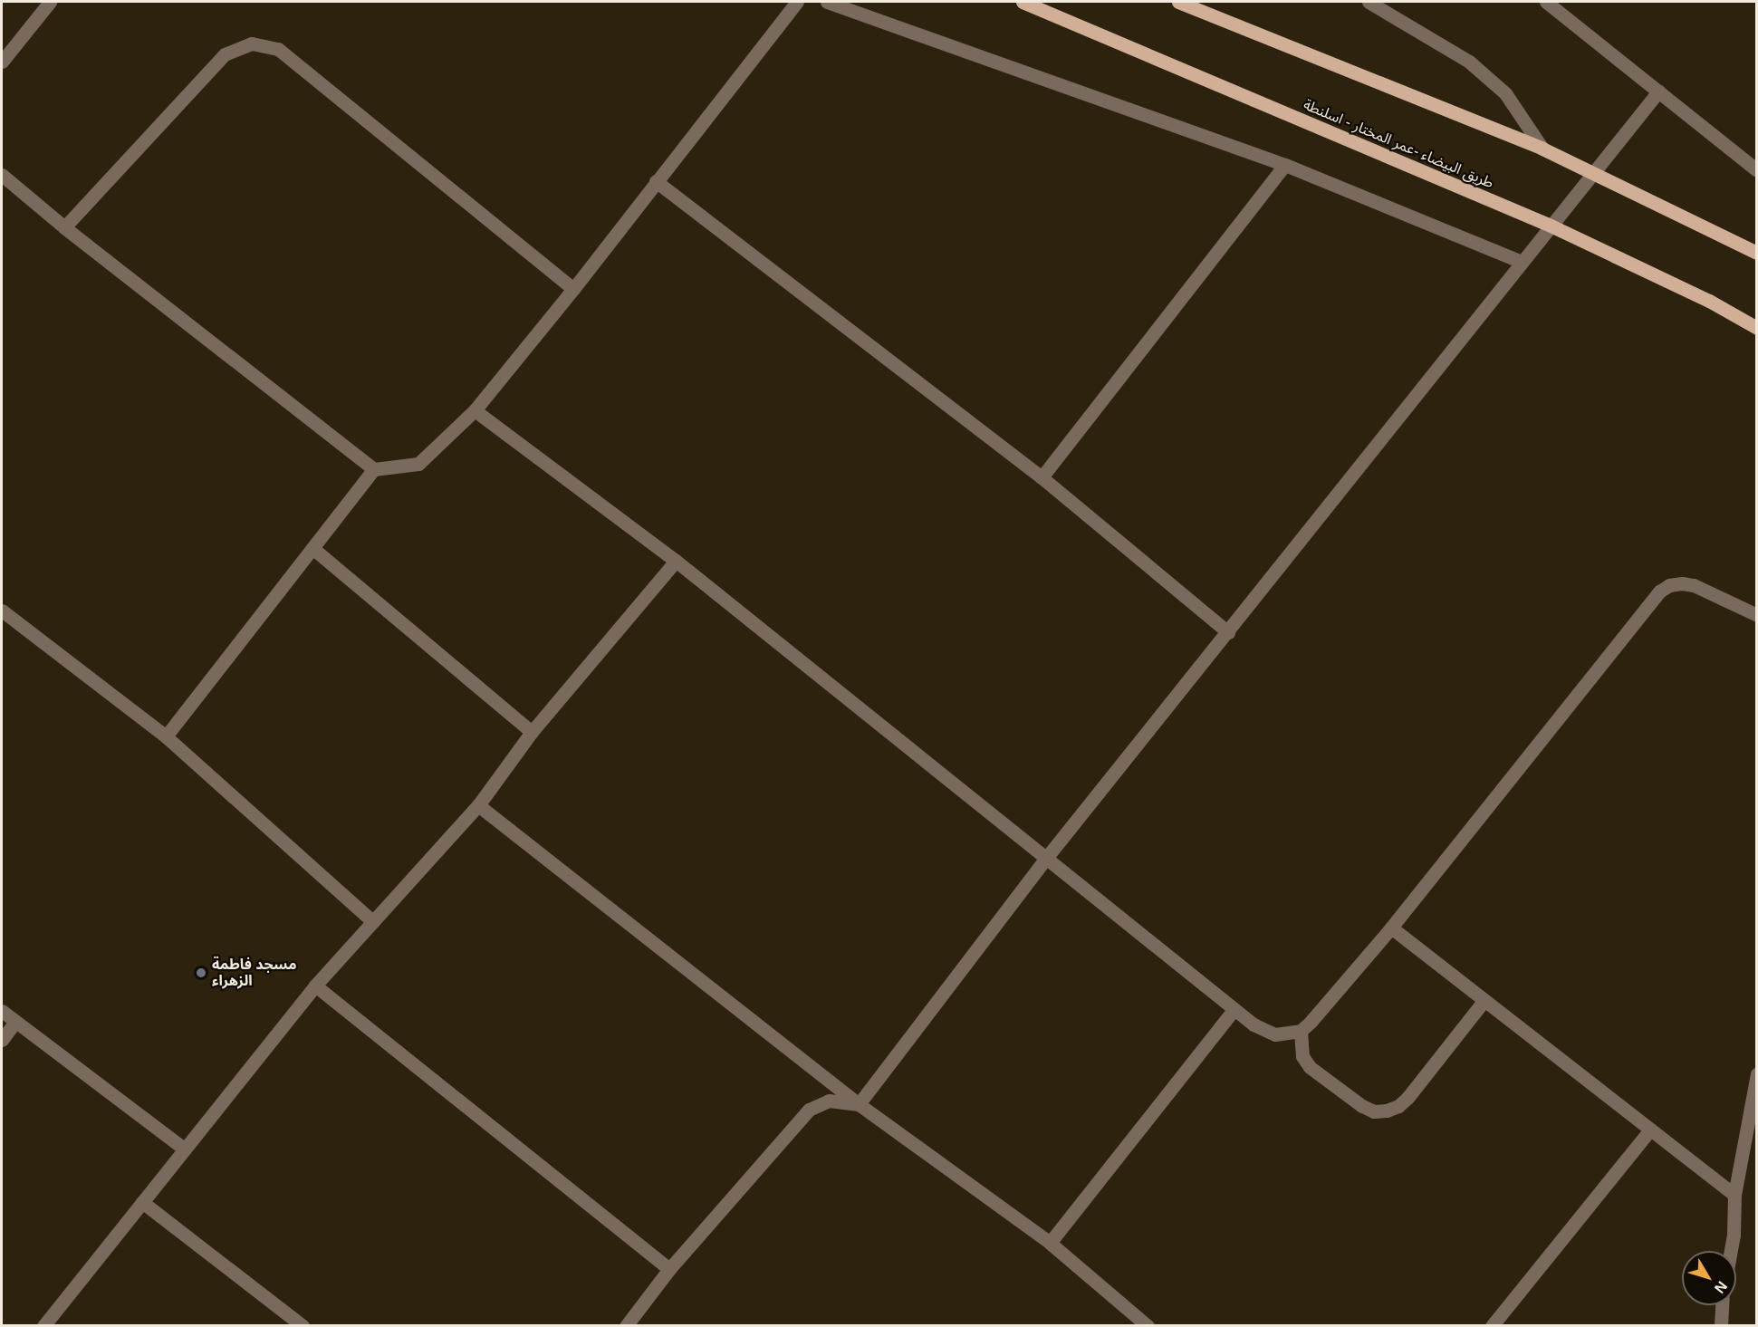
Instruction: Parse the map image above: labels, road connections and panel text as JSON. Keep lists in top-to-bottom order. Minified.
{"streets":{"main road":["طريق البيضاء -عمر المختار - اسلنطة"]},"places":["مسجد فاطمة الزهراء"],"north":"bottom right"}
